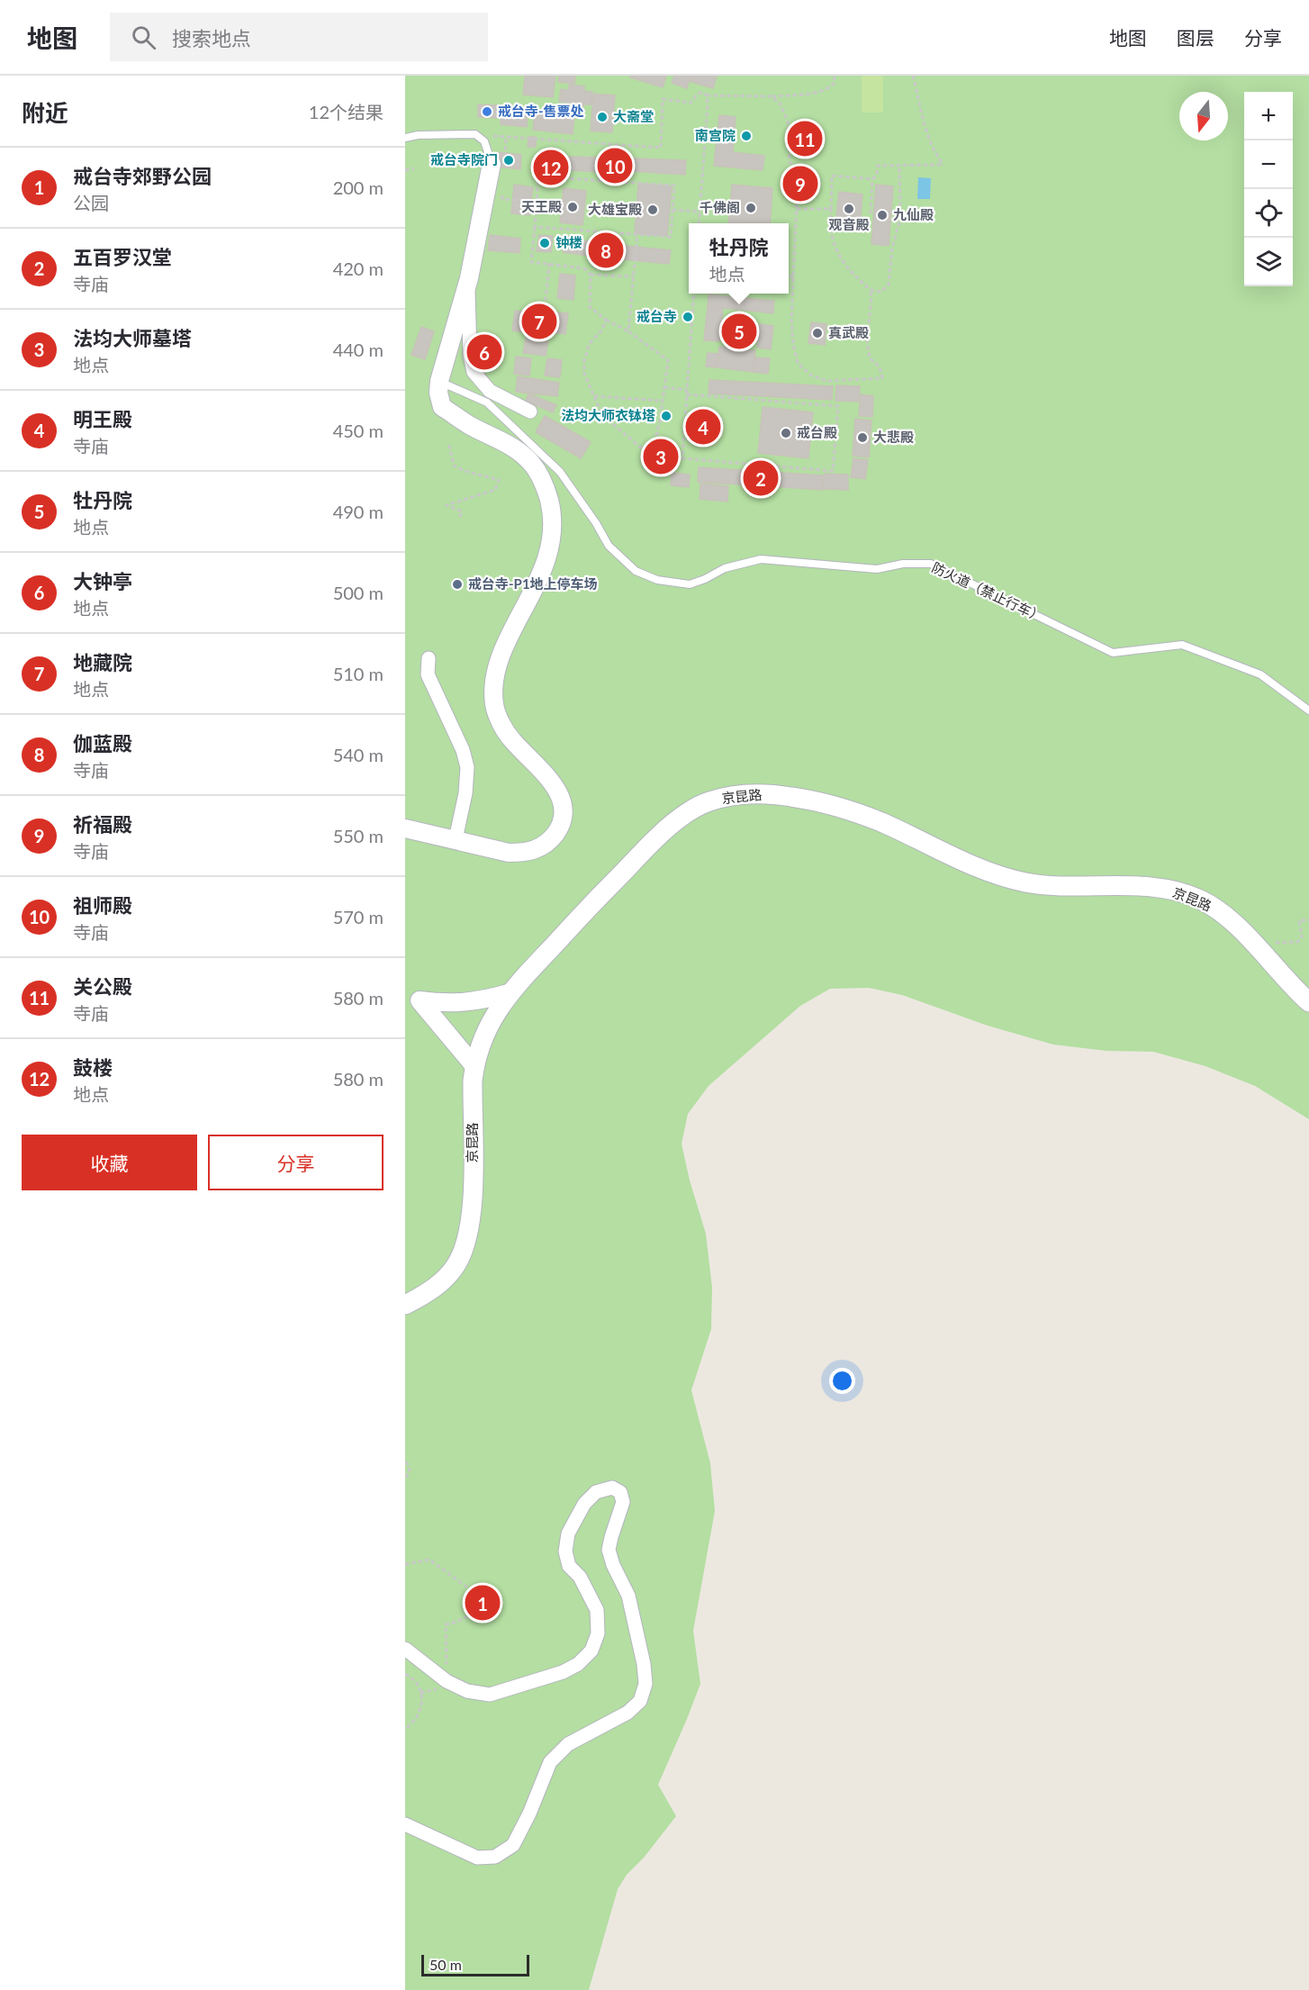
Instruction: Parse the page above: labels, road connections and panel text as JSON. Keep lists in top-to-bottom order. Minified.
{"streets":{"main road":["京昆路"],"lane":["防火道（禁止行车）"]},"places":["戒台寺-售票处","大斋堂","南宫院","戒台寺院门","天王殿","千佛阁","观音殿","大雄宝殿","九仙殿","钟楼","戒台寺","真武殿","法均大师衣钵塔","戒台殿","大悲殿","戒台寺-P1地上停车场"],"scale_bar":"50 m","north":"bottom","page":{"header":"地图","search":"搜索地点","nav":["地图","图层","分享"],"heading":["附近","12个结果"],"map_buttons":["+","−"],"pins":["11","10","12","9","8","7","5","6","4","3","2","1"],"list":[{"mark":"1","name":"戒台寺郊野公园","note":"公园","value":"200 m"},{"mark":"2","name":"五百罗汉堂","note":"寺庙","value":"420 m"},{"mark":"3","name":"法均大师墓塔","note":"地点","value":"440 m"},{"mark":"4","name":"明王殿","note":"寺庙","value":"450 m"},{"mark":"5","name":"牡丹院","note":"地点","value":"490 m"},{"mark":"6","name":"大钟亭","note":"地点","value":"500 m"},{"mark":"7","name":"地藏院","note":"地点","value":"510 m"},{"mark":"8","name":"伽蓝殿","note":"寺庙","value":"540 m"},{"mark":"9","name":"祈福殿","note":"寺庙","value":"550 m"},{"mark":"10","name":"祖师殿","note":"寺庙","value":"570 m"},{"mark":"11","name":"关公殿","note":"寺庙","value":"580 m"},{"mark":"12","name":"鼓楼","note":"地点","value":"580 m"}],"popup":["牡丹院","地点"],"buttons":["收藏","分享"],"scale":"50 m"}}
